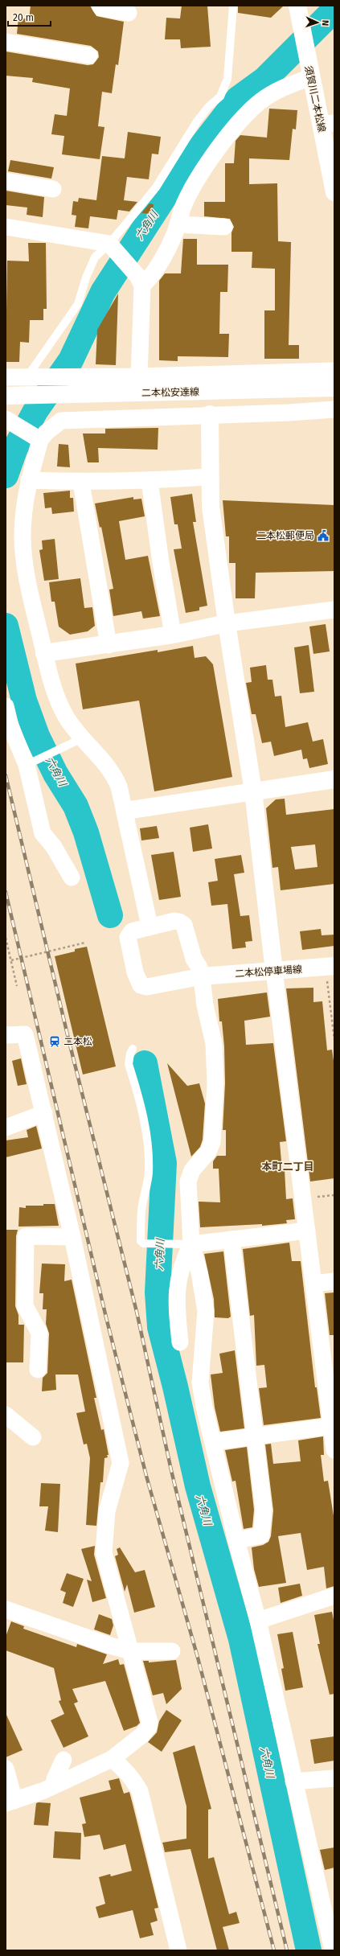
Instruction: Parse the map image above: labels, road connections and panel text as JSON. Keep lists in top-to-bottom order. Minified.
{"streets":{"street":["須賀川二本松線","二本松安達線","二本松停車場線"]},"districts":["本町二丁目"],"water":["六角川"],"places":{"public building":["二本松郵便局"],"station":["二本松"]},"scale_bar":"20 m","north":"right"}
